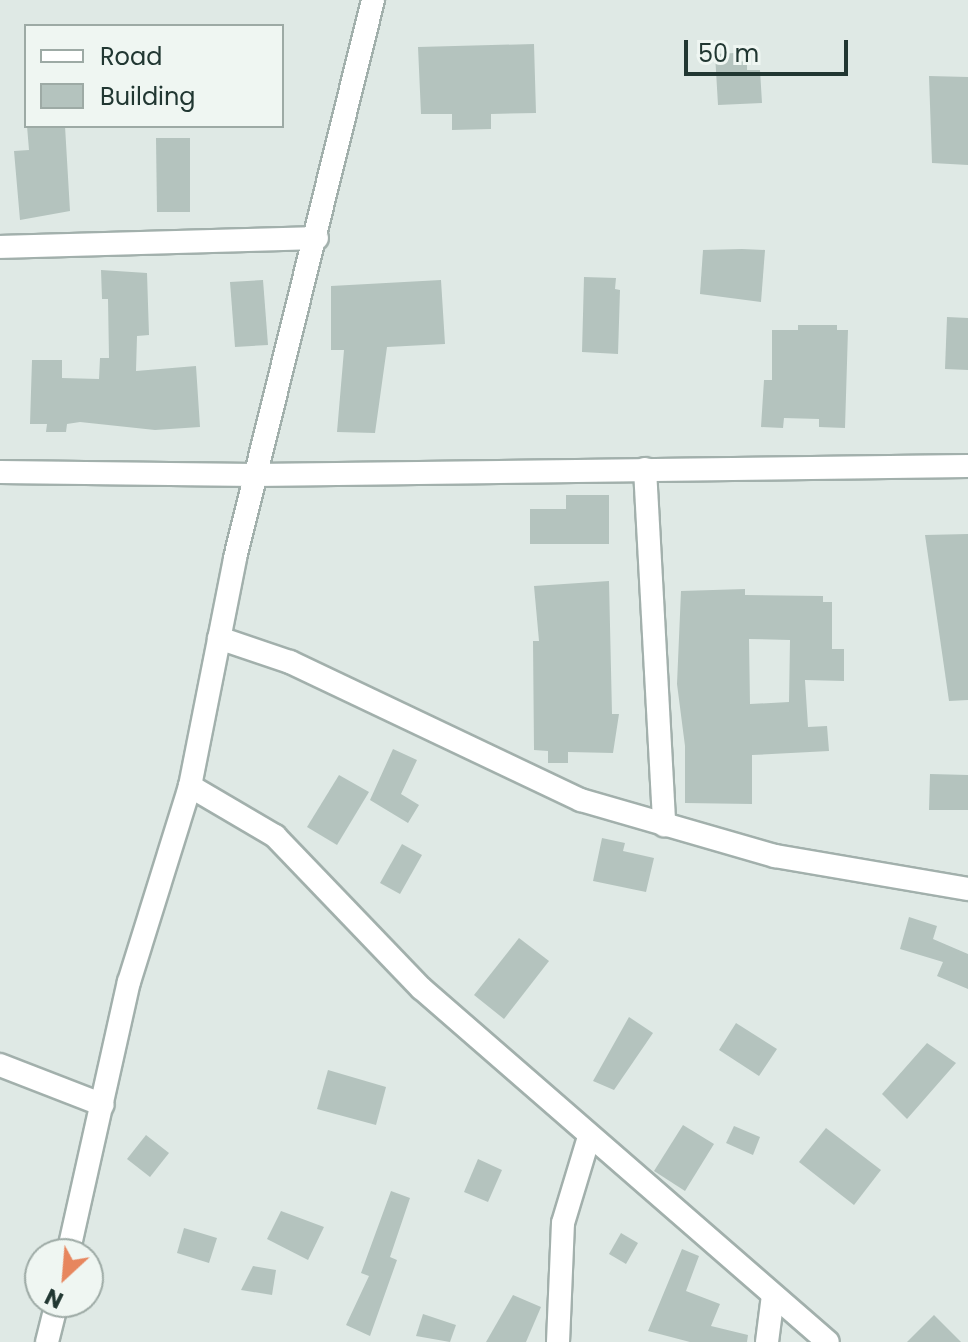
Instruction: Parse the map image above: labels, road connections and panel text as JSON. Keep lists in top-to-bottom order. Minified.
{"legend":["Road","Building"],"scale_bar":"50 m","north":"bottom left"}
